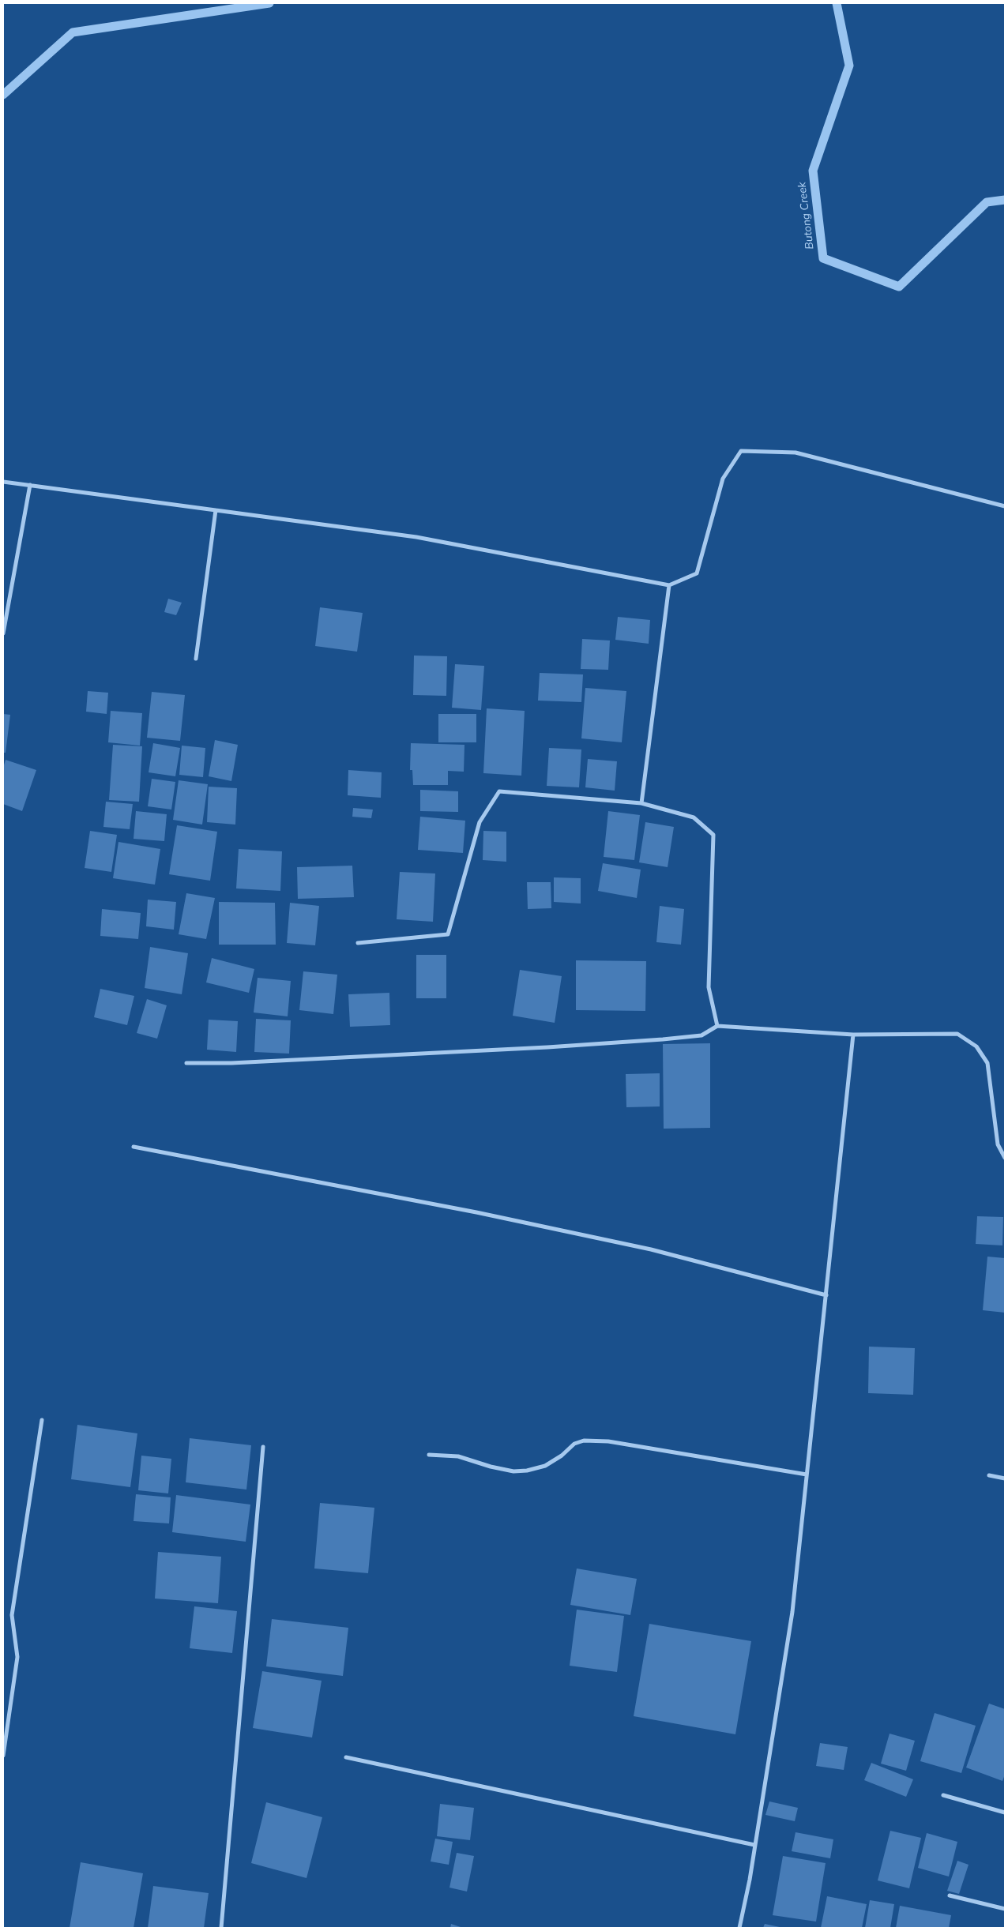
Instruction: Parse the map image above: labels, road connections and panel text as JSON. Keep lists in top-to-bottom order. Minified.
{"water":["Butong Creek"]}
